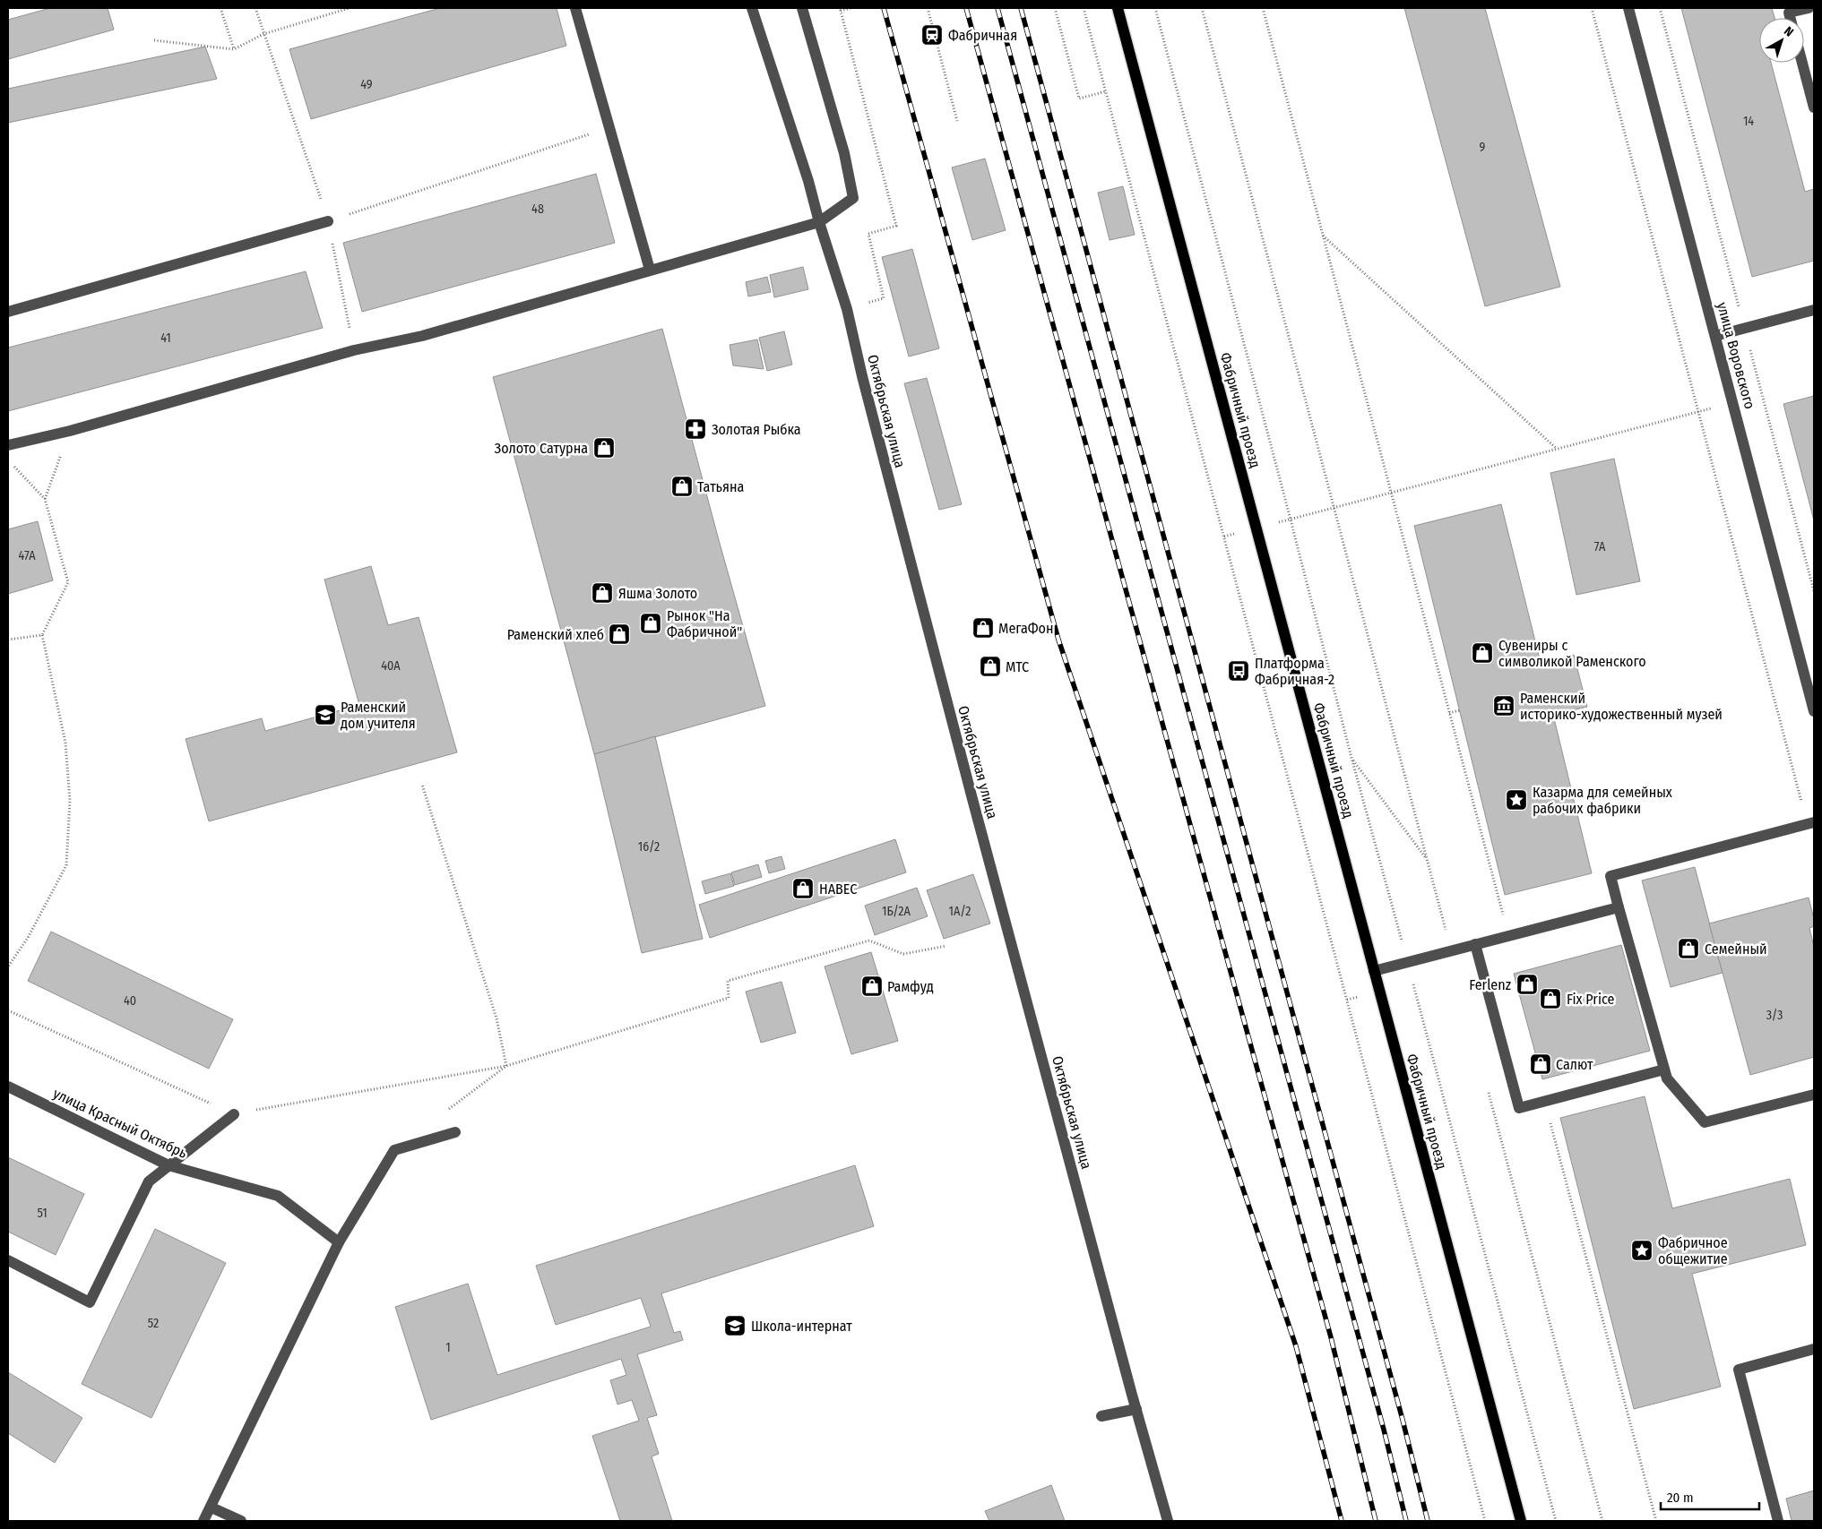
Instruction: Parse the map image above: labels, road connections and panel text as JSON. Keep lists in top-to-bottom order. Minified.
{"streets":{"main road":["Фабричный проезд"],"street":["улица Воровского","Октябрьская улица","улица Красный Октябрь"]},"places":{"station":["Фабричная"],"pharmacy":["Золотая Рыбка"],"shop":["Золото Сатурна","Татьяна","Яшма Золото","Рынок \"На Фабричной\"","МегаФон","Раменский хлеб","Сувениры с символикой Раменского","МТС","НАВЕС","Семейный","Ferlenz","Рамфуд","Fix Price","Салют"],"bus stop":["Платформа Фабричная-2"],"museum":["Раменский историко-художественный музей"],"school or university":["Раменский дом учителя","Школа-интернат"],"place":["Казарма для семейных рабочих фабрики","Фабричное общежитие"]},"house_numbers":["49","14","9","48","41","7А","47А","40А","16/2","1Б/2А","1А/2","40","3/3","51","52","1"],"scale_bar":"20 m","north":"top right"}
